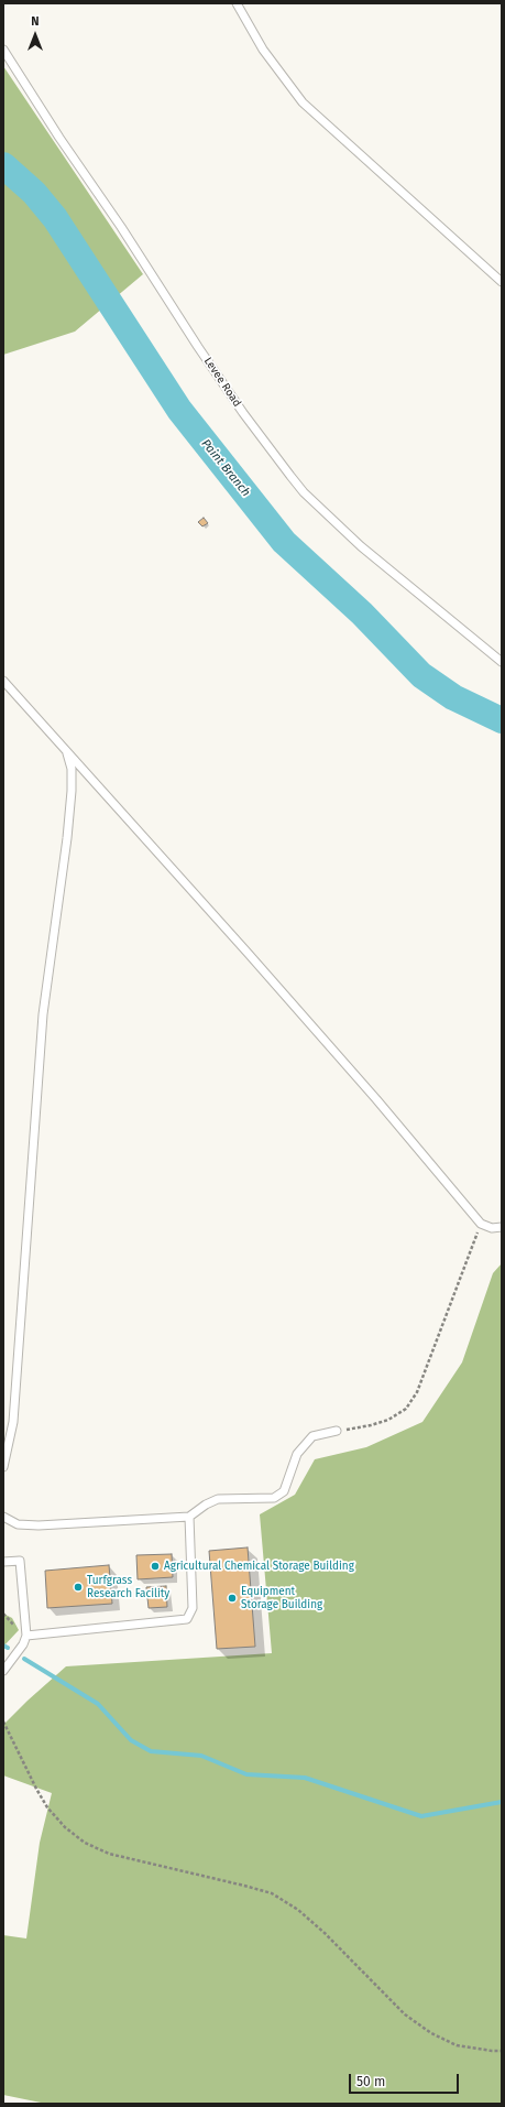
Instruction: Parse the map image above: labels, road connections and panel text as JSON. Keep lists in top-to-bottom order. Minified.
{"streets":{"lane":["Levee Road"]},"water":["Paint Branch"],"places":["Agricultural Chemical Storage Building","Turfgrass Research Facility","Equipment Storage Building"],"scale_bar":"50 m","north":"top"}
